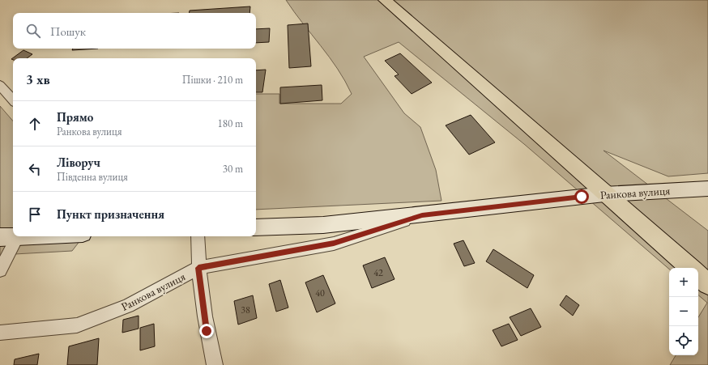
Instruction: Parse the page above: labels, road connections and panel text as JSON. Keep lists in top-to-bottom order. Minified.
{"streets":{"street":["Ранкова вулиця"]},"house_numbers":["42","40","38"],"page":{"search":"Пошук","heading":["3 хв","Пішки · 210 m"],"list":[["Прямо","Ранкова вулиця","180 m"],["Ліворуч","Південна вулиця","30 m"],"Пункт призначення"],"map_buttons":["+","−"]}}
